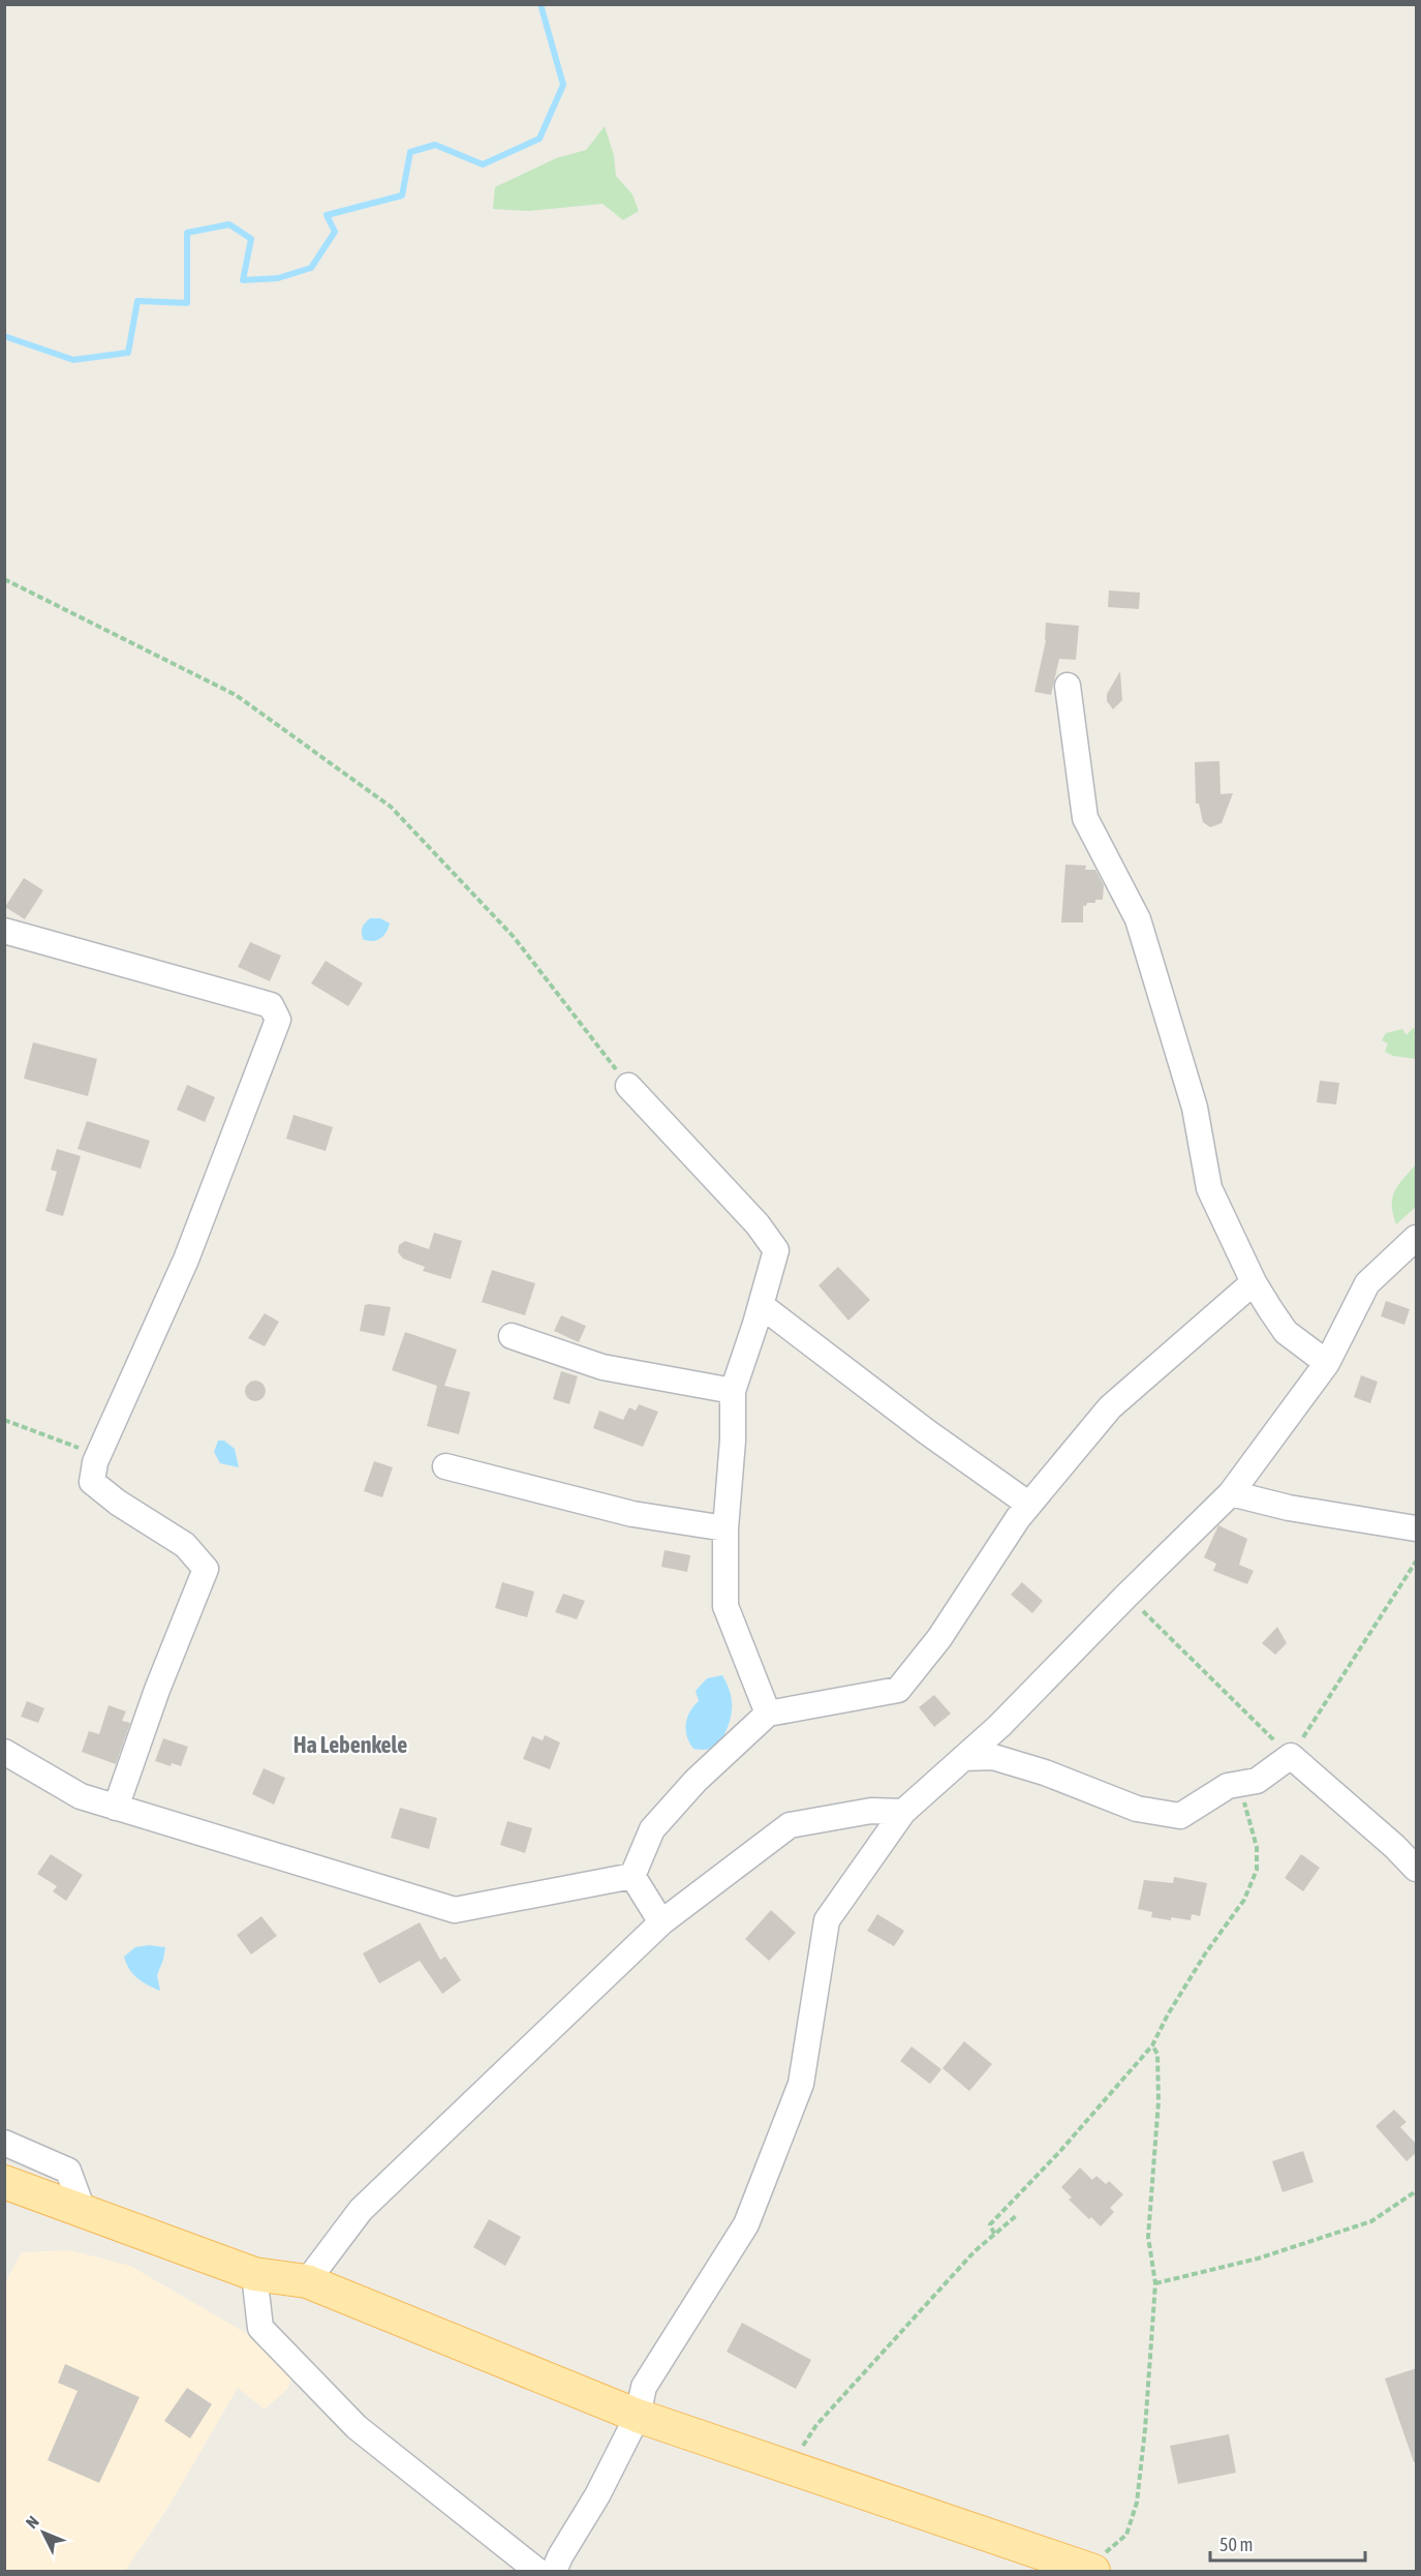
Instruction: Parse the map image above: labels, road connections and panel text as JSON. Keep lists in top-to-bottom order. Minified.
{"districts":["Ha Lebenkele"],"scale_bar":"50 m","north":"top left"}
